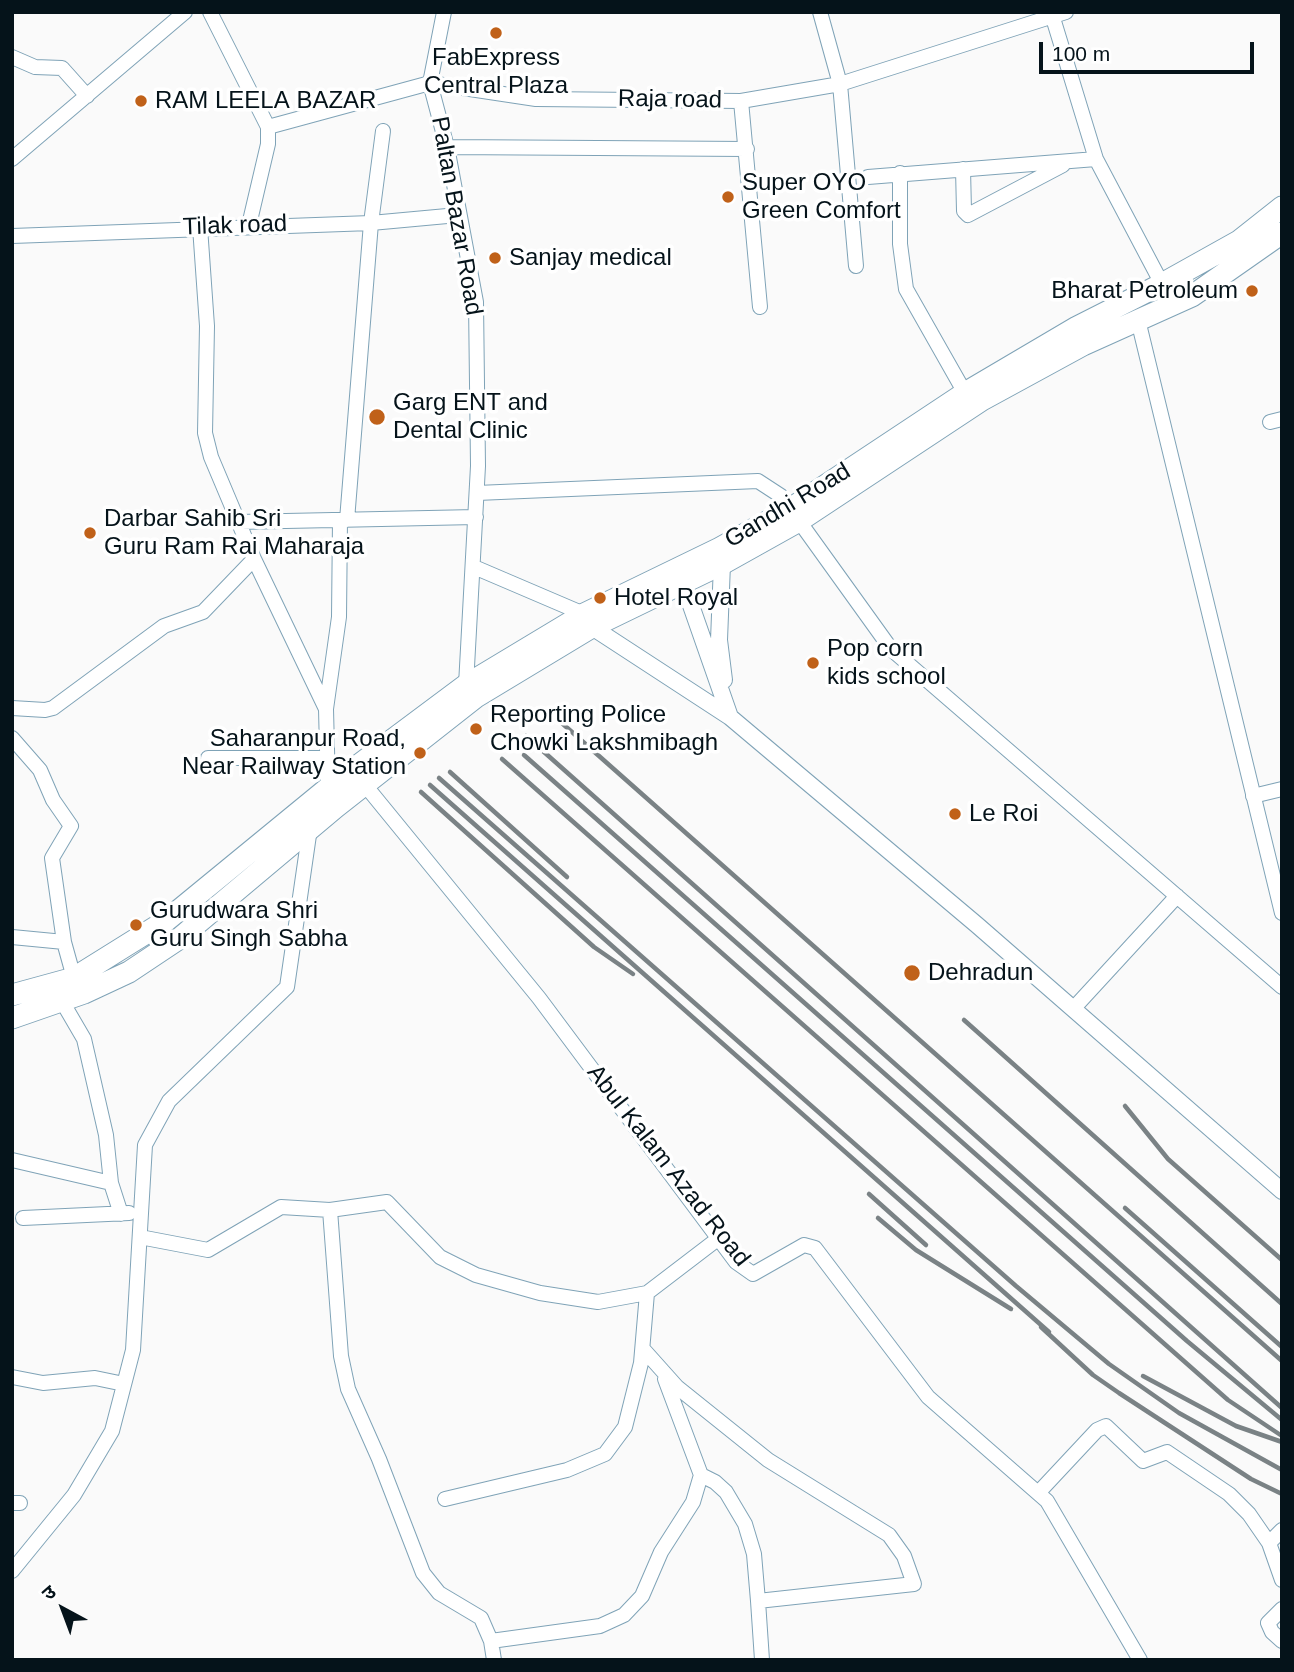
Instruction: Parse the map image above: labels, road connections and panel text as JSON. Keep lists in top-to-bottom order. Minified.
{"streets":{"main road":["Gandhi Road"],"street":["Raja road","Paltan Bazar Road","Tilak road","Abul Kalam Azad Road"]},"crossings":[["Raja road","Paltan Bazar Road"],["Paltan Bazar Road","Tilak road"],["Paltan Bazar Road","Gandhi Road"],["Gandhi Road","Abul Kalam Azad Road"]],"places":["FabExpress Central Plaza","RAM LEELA BAZAR","Super OYO Green Comfort","Sanjay medical","Bharat Petroleum","Garg ENT and Dental Clinic","Darbar Sahib Sri Guru Ram Rai Maharaja","Hotel Royal","Pop corn kids school","Reporting Police Chowki Lakshmibagh","Saharanpur Road, Near Railway Station","Le Roi","Gurudwara Shri Guru Singh Sabha","Dehradun"],"scale_bar":"100 m","north":"top left"}
